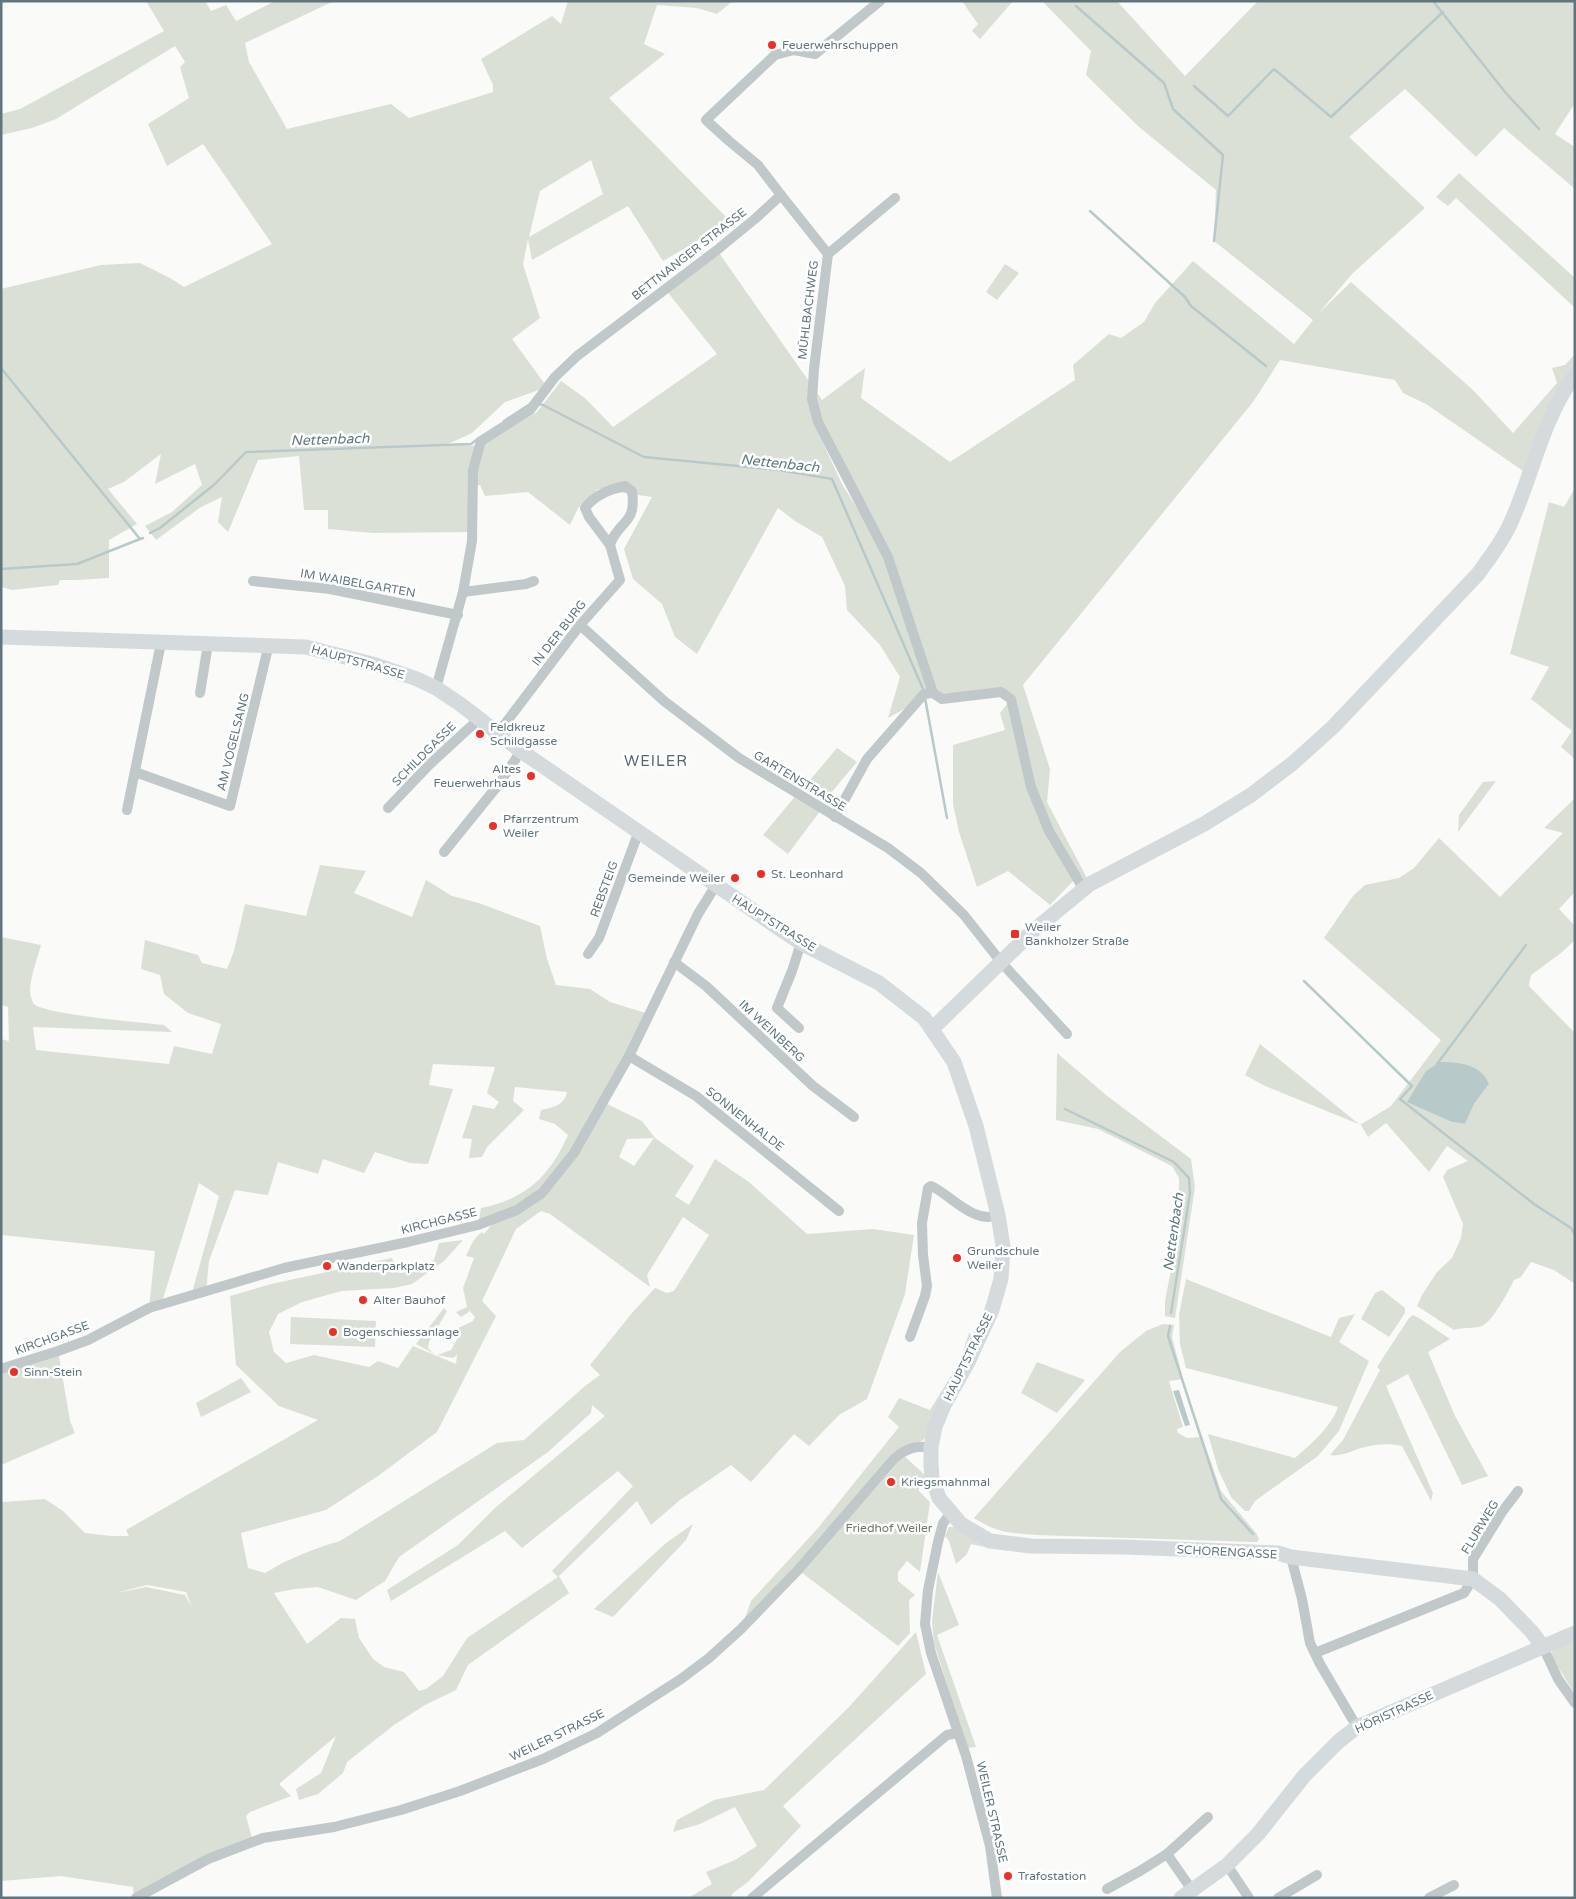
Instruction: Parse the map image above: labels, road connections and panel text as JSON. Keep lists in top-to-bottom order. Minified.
{"streets":{"street":["BETTNANGER STRASSE","MÜHLBACHWEG","IM WAIBELGARTEN","IN DER BURG","HAUPTSTRASSE","AM VOGELSANG","SCHILDGASSE","GARTENSTRASSE","REBSTEIG","IM WEINBERG","SONNENHALDE","KIRCHGASSE","FLURWEG","SCHORENGASSE","HÖRISTRASSE","WEILER STRASSE"]},"crossings":[["BETTNANGER STRASSE","MÜHLBACHWEG"],["BETTNANGER STRASSE","IM WAIBELGARTEN"],["BETTNANGER STRASSE","HAUPTSTRASSE"],["IN DER BURG","HAUPTSTRASSE"],["IN DER BURG","GARTENSTRASSE"],["HAUPTSTRASSE","AM VOGELSANG"],["HAUPTSTRASSE","SCHILDGASSE"],["HAUPTSTRASSE","REBSTEIG"],["HAUPTSTRASSE","KIRCHGASSE"],["HAUPTSTRASSE","SCHORENGASSE"],["HAUPTSTRASSE","WEILER STRASSE"],["IM WEINBERG","KIRCHGASSE"],["SONNENHALDE","KIRCHGASSE"],["FLURWEG","SCHORENGASSE"],["SCHORENGASSE","HÖRISTRASSE"],["SCHORENGASSE","WEILER STRASSE"]],"districts":["WEILER"],"water":["Nettenbach"],"parks":["Friedhof Weiler"],"places":{"other":["Feuerwehrschuppen","Feldkreuz Schildgasse","Altes Feuerwehrhaus","Pfarrzentrum Weiler","St. Leonhard","Gemeinde Weiler","Grundschule Weiler","Wanderparkplatz","Alter Bauhof","Bogenschiessanlage","Sinn-Stein","Kriegsmahnmal","Trafostation"],"transit":["Weiler Bankholzer Straße"]}}
